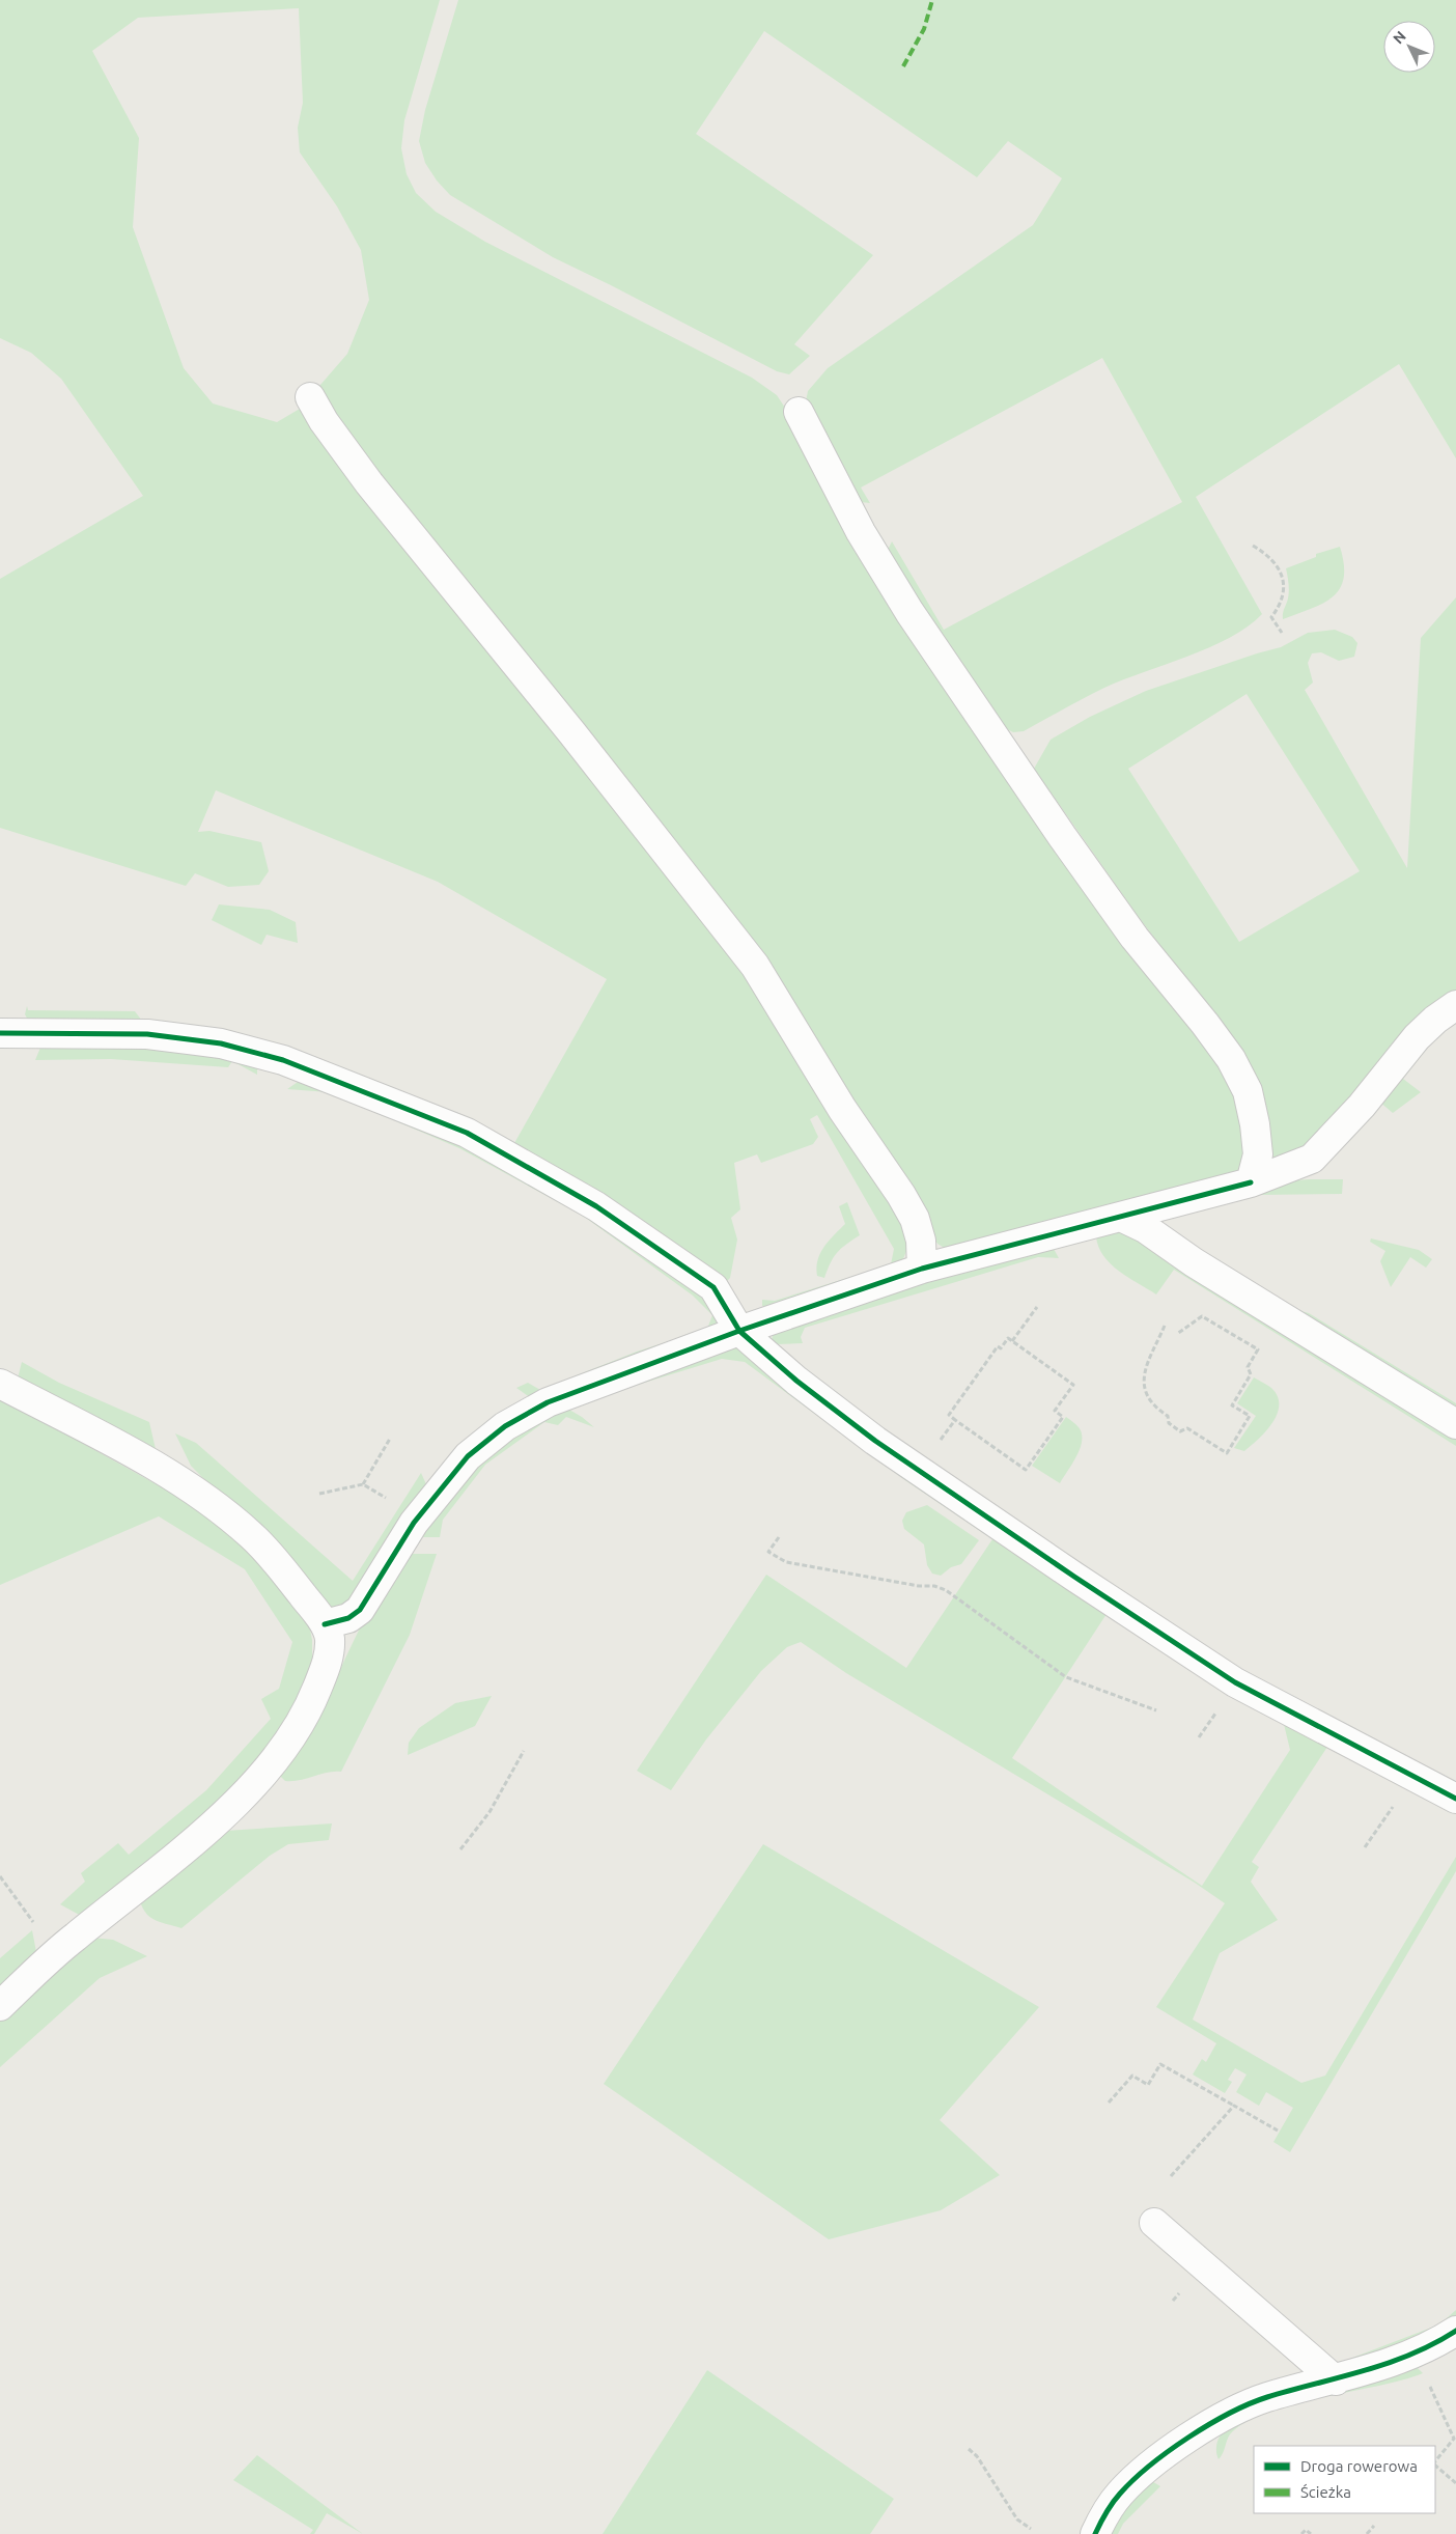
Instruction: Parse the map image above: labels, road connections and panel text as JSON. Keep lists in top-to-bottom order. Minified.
{"legend":["Droga rowerowa","Ścieżka"],"north":"top left"}
